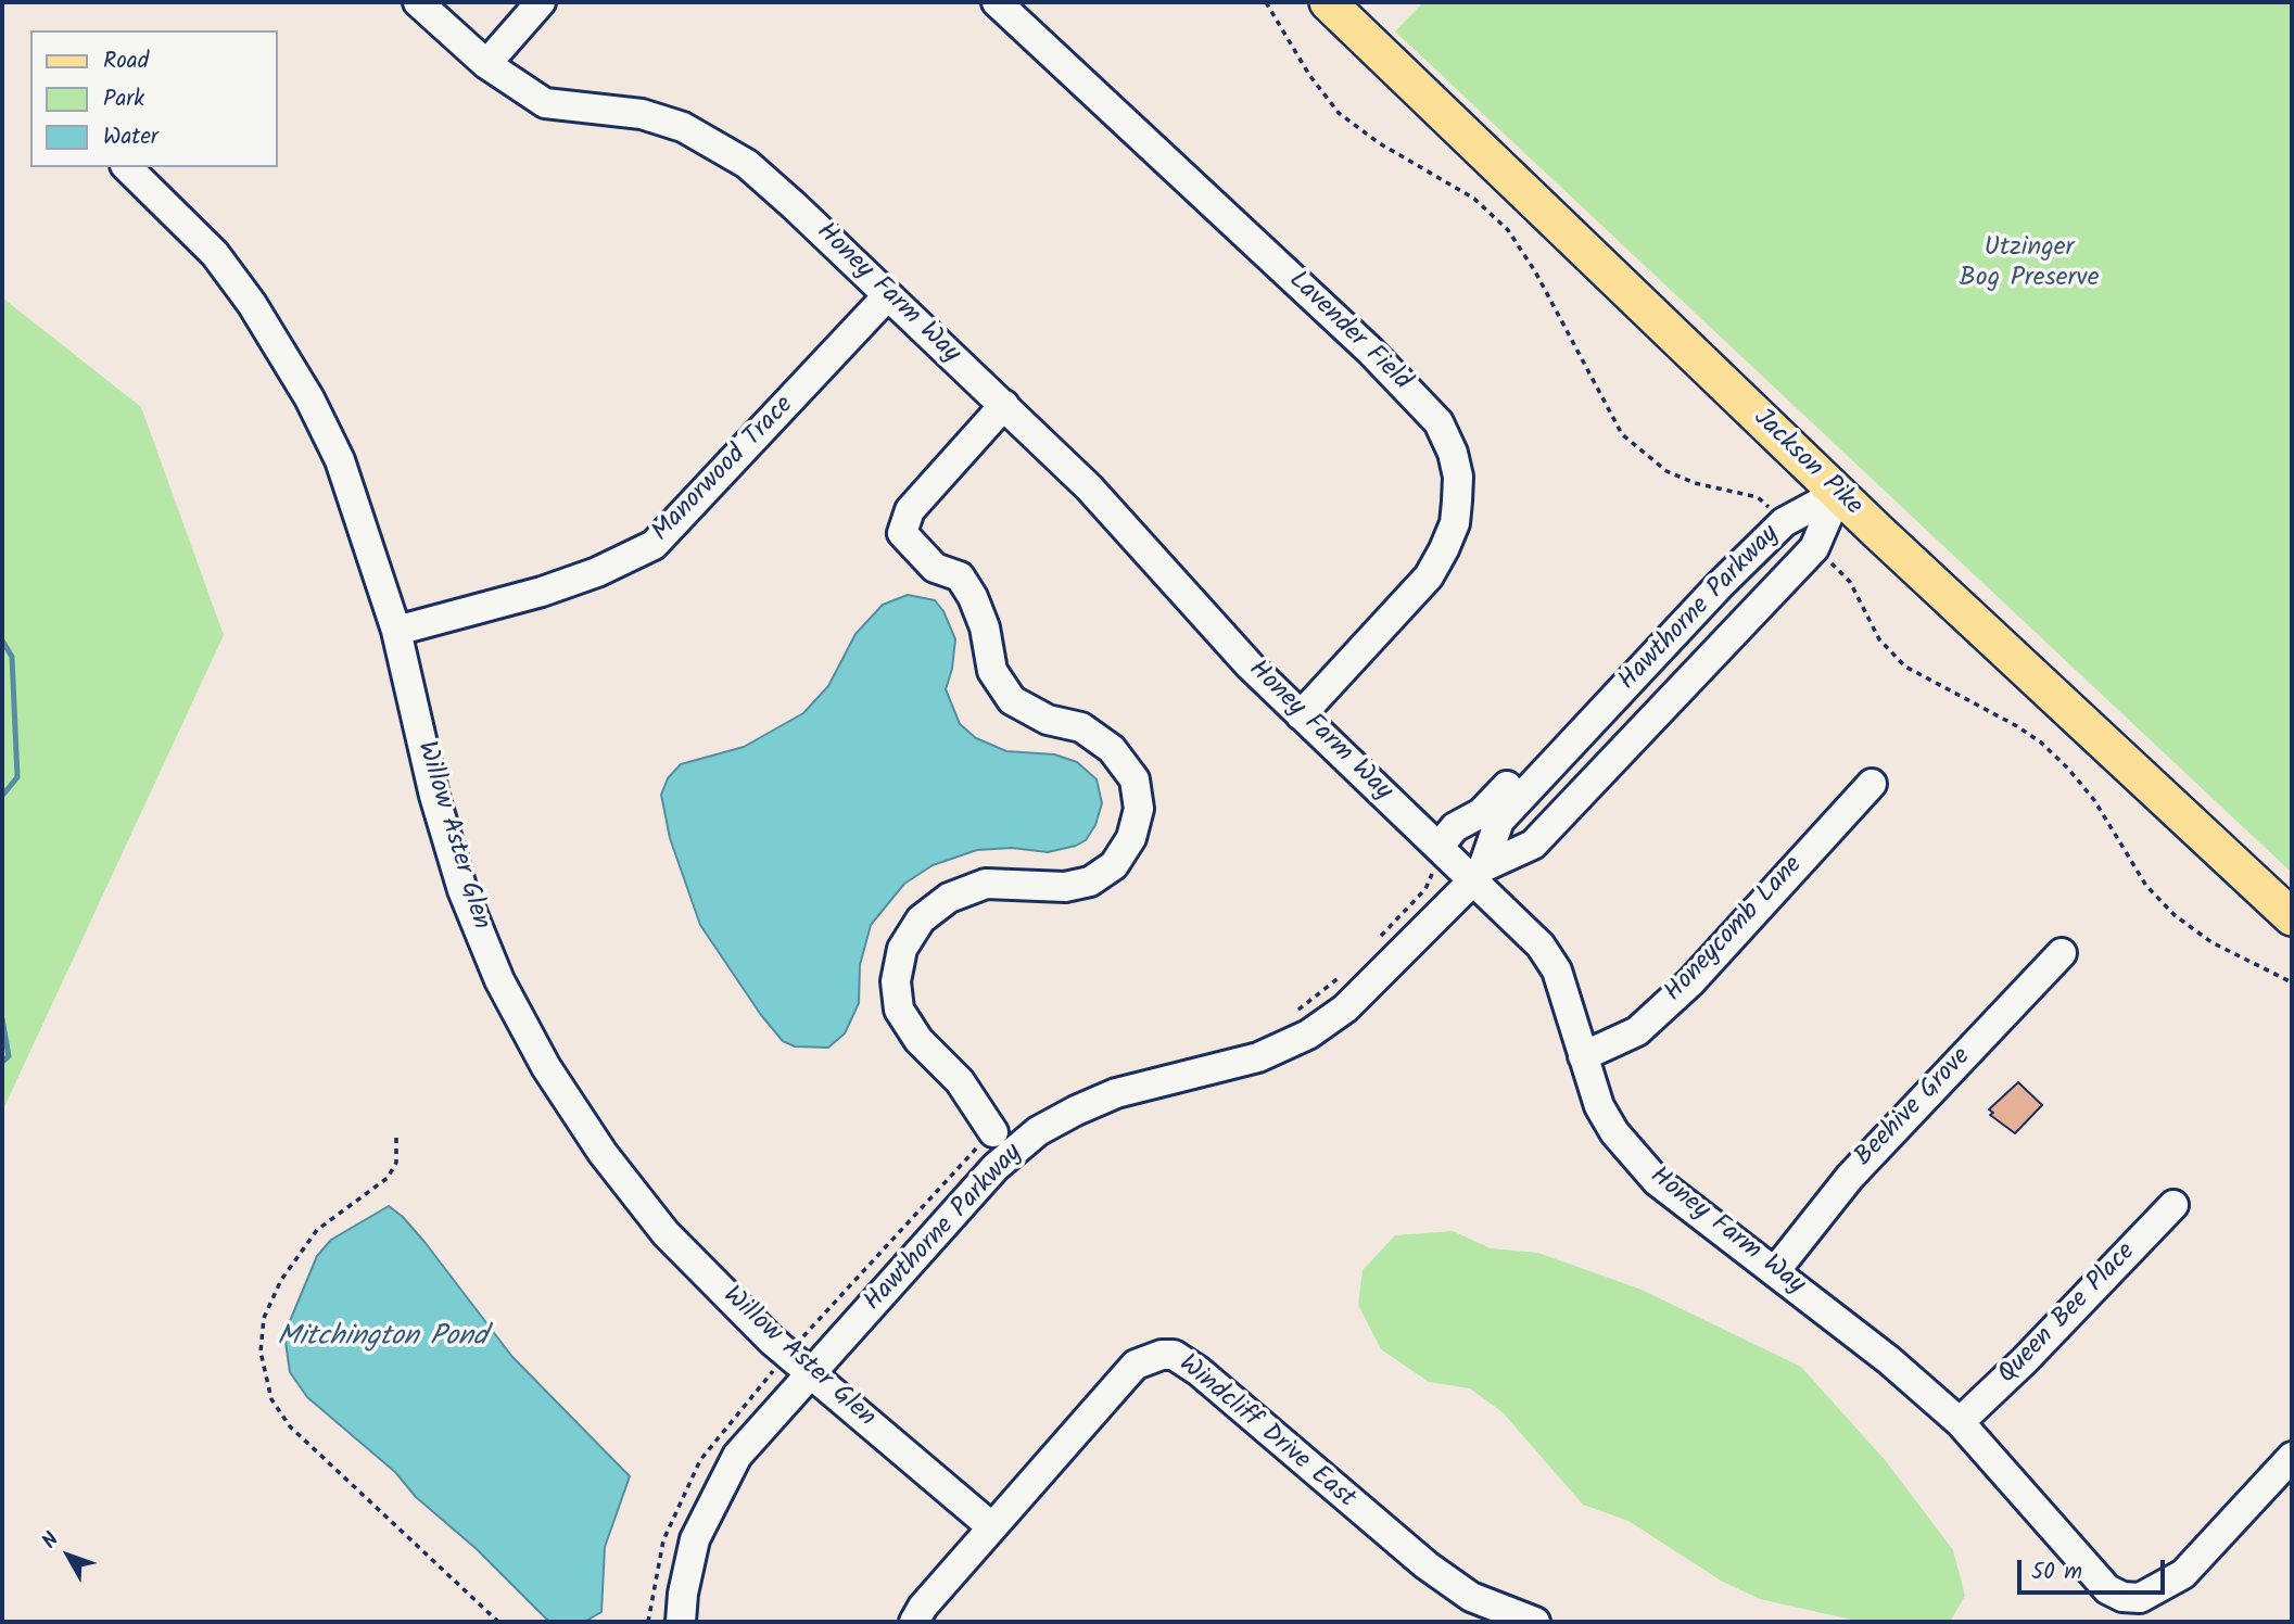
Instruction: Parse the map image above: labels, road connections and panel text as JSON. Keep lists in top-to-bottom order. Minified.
{"streets":{"main road":["Jackson Pike"],"street":["Honey Farm Way","Lavender Field","Manorwood Trace","Hawthorne Parkway","Willow Aster Glen","Honeycomb Lane","Beehive Grove","Queen Bee Place","Windcliff Drive East"]},"crossings":[["Honey Farm Way","Lavender Field"],["Honey Farm Way","Manorwood Trace"],["Honey Farm Way","Hawthorne Parkway"],["Honey Farm Way","Honeycomb Lane"],["Honey Farm Way","Beehive Grove"],["Honey Farm Way","Queen Bee Place"],["Jackson Pike","Hawthorne Parkway"],["Manorwood Trace","Willow Aster Glen"],["Hawthorne Parkway","Willow Aster Glen"],["Willow Aster Glen","Windcliff Drive East"]],"water":["Mitchington Pond"],"parks":["Utzinger Bog Preserve"],"legend":["Road","Park","Water"],"scale_bar":"50 m","north":"top left"}
